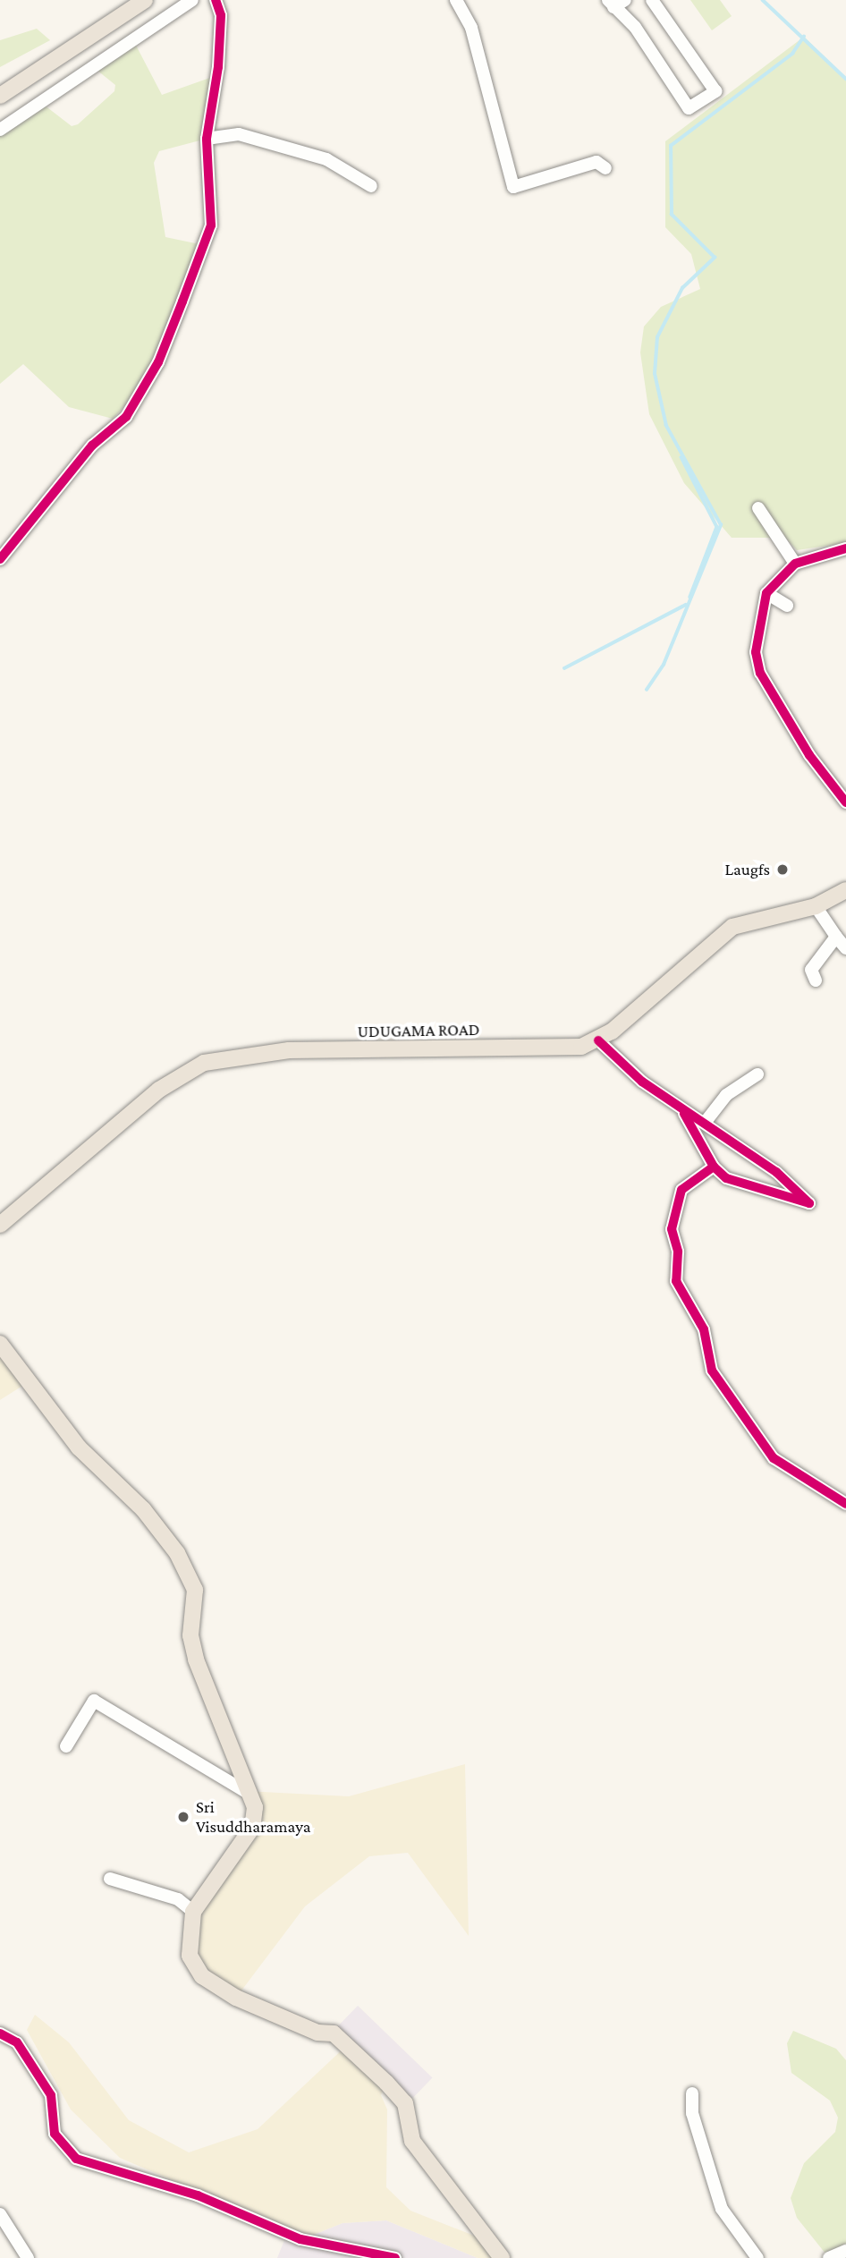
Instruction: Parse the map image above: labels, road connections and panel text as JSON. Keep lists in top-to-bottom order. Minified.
{"streets":{"main road":["UDUGAMA ROAD"]},"places":["Laugfs","Sri Visuddharamaya"]}
